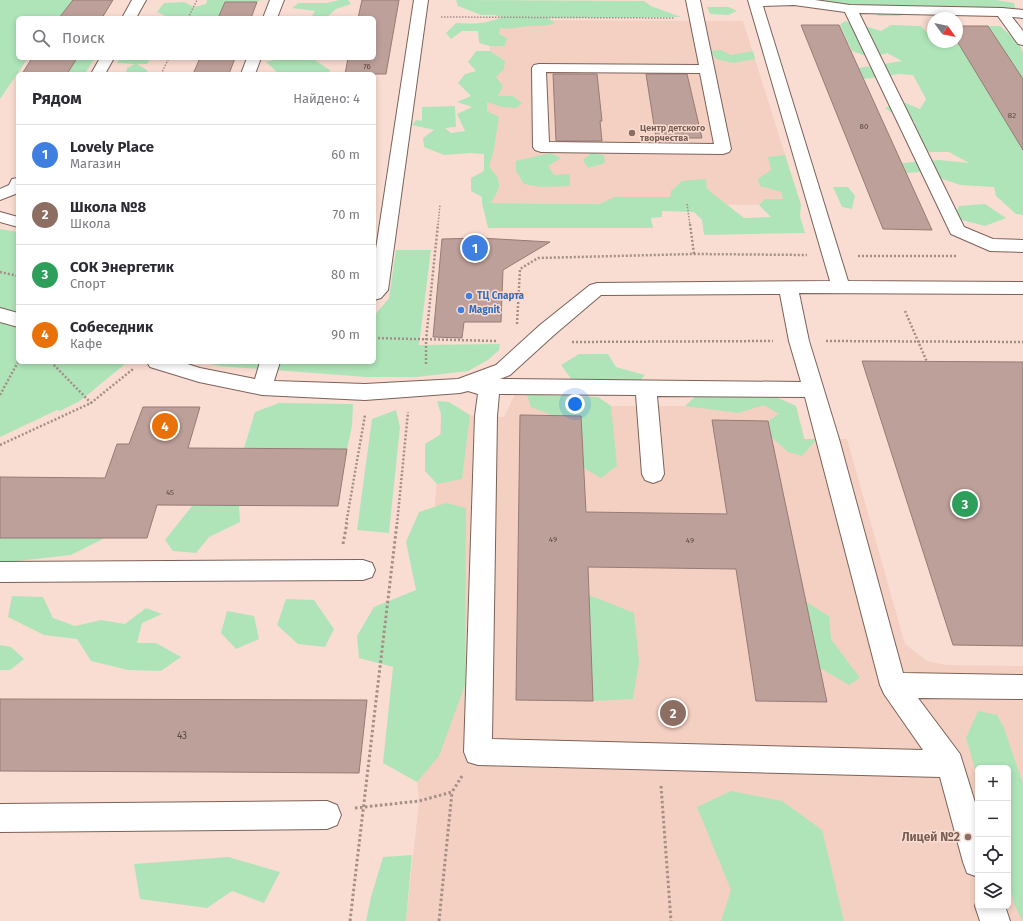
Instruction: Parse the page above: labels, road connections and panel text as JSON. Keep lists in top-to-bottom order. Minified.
{"places":["Центр детского творчества","ТЦ Спарта","Magnit","Лицей №2"],"house_numbers":["76","82","80","45","49","49","43"],"north":"bottom right","page":{"search":"Поиск","heading":["Рядом","Найдено: 4"],"list":[{"mark":"1","name":"Lovely Place","note":"Магазин","value":"60 m"},{"mark":"2","name":"Школа №8","note":"Школа","value":"70 m"},{"mark":"3","name":"СОК Энергетик","note":"Спорт","value":"80 m"},{"mark":"4","name":"Собеседник","note":"Кафе","value":"90 m"}],"pins":["1","4","3","2"],"map_buttons":["+","−"]}}
